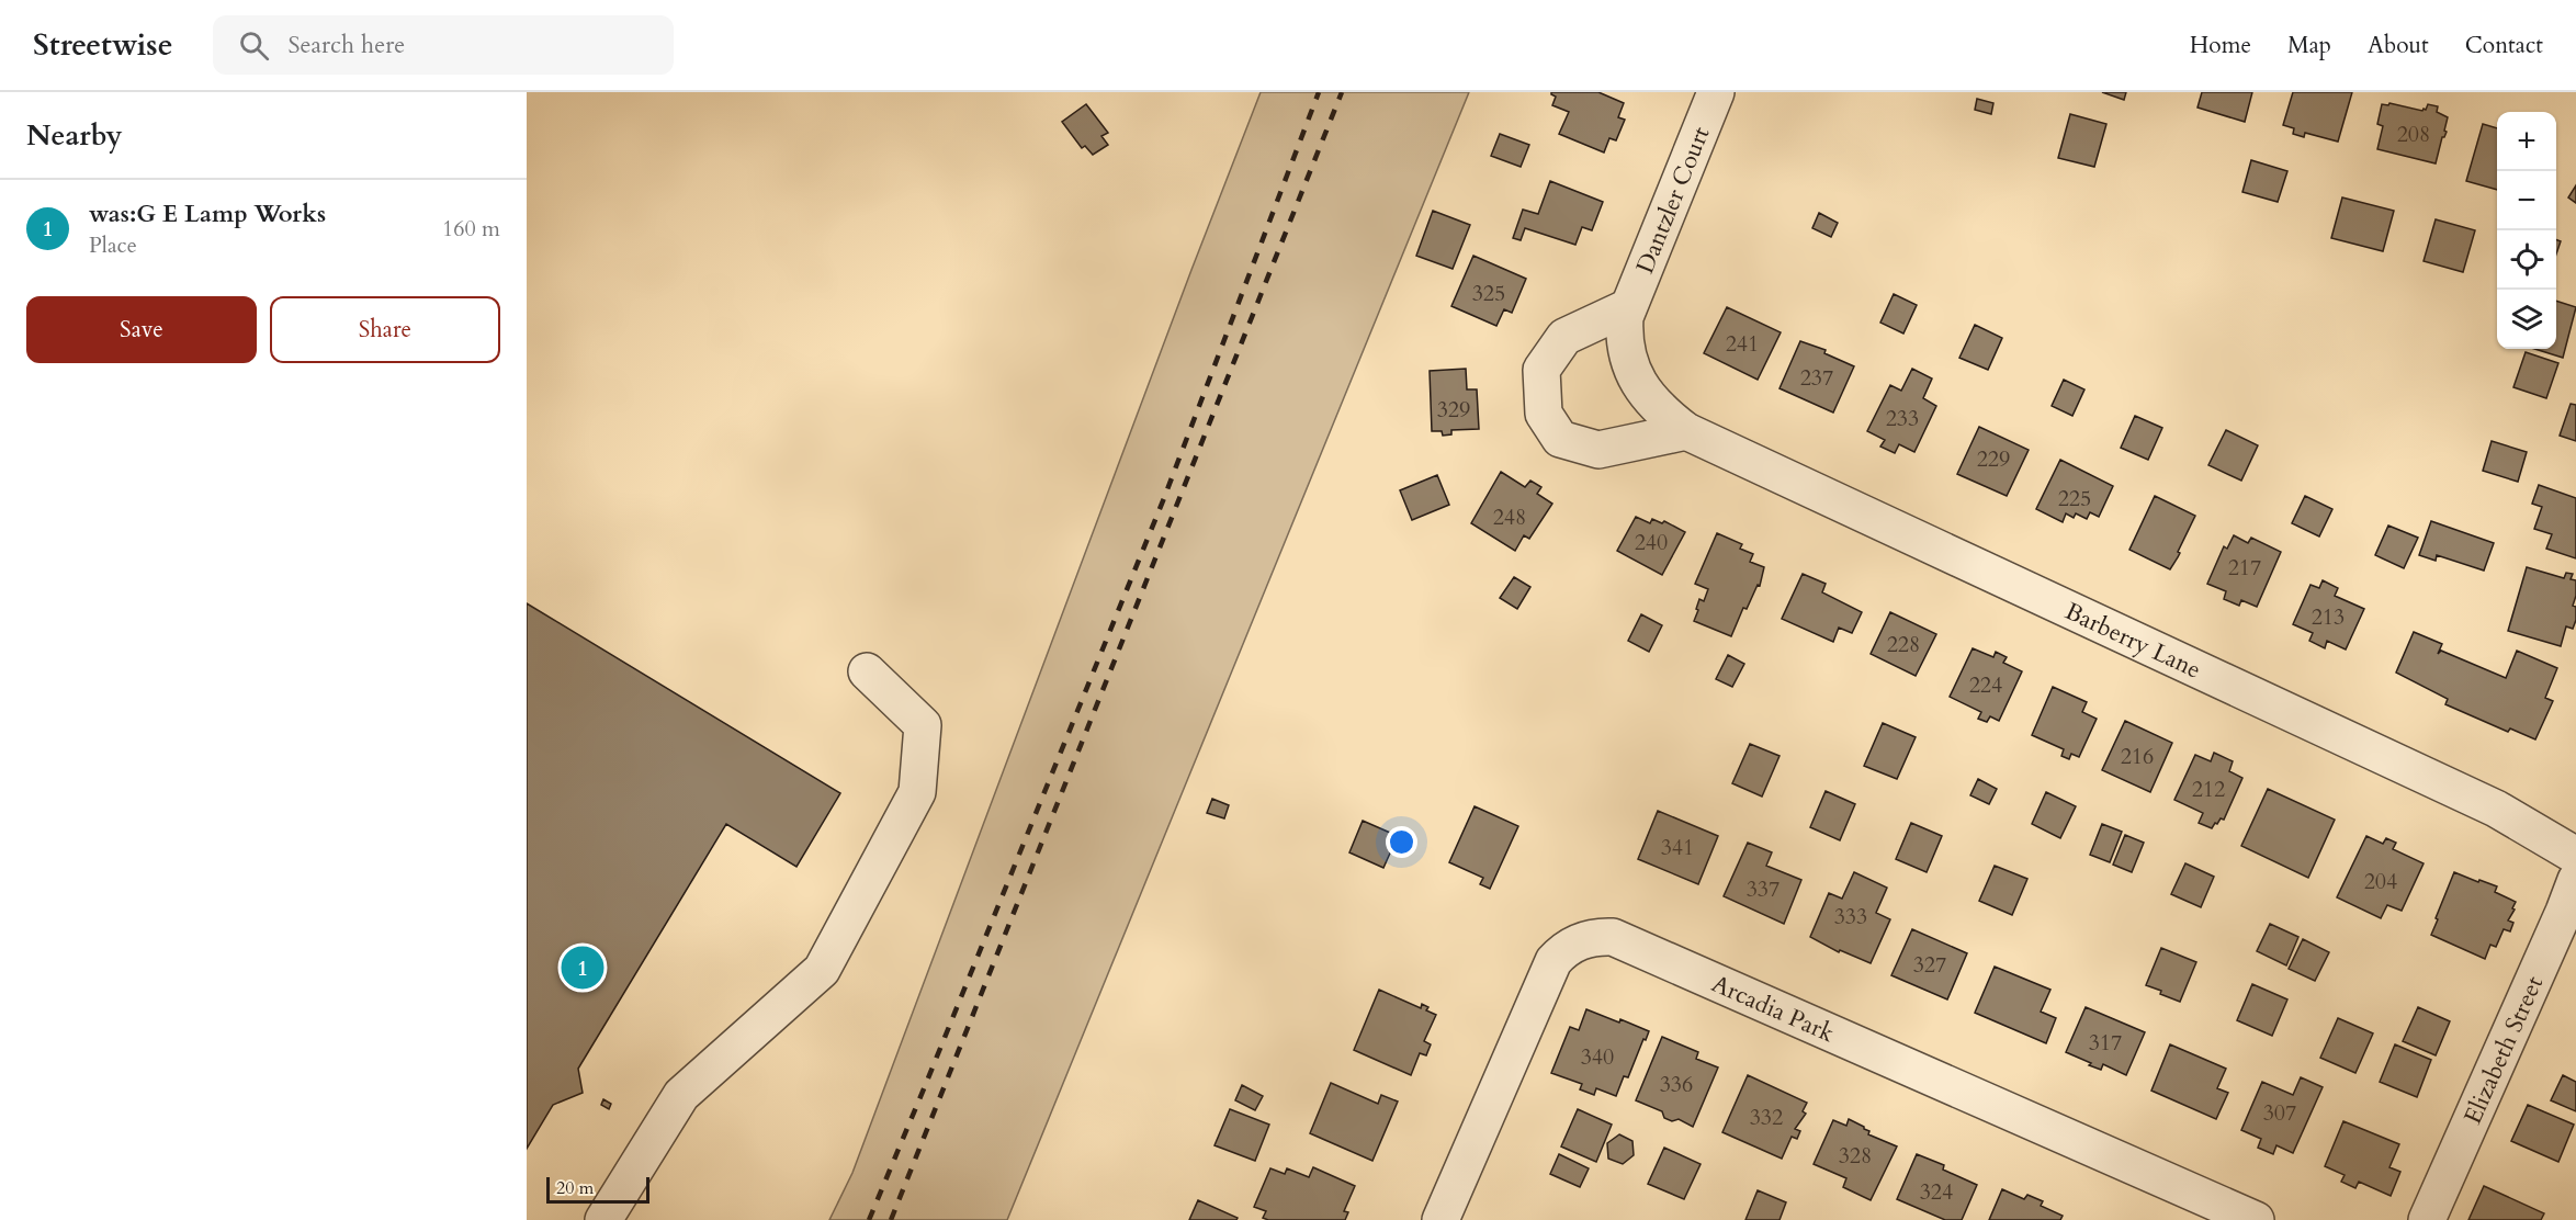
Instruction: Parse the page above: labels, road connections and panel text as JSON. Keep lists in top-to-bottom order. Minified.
{"streets":{"street":["Dantzler Court","Barberry Lane","Arcadia Park","Elizabeth Street"]},"crossings":[["Dantzler Court","Barberry Lane"]],"house_numbers":["208","325","241","237","329","233","229","225","248","240","217","213","228","224","216","212","341","204","337","333","327","317","340","336","307","332","328","324"],"scale_bar":"20 m","page":{"header":"Streetwise","search":"Search here","nav":["Home","Map","About","Contact"],"heading":"Nearby","map_buttons":["+","−"],"list":[{"mark":"1","name":"was:G E Lamp Works","note":"Place","value":"160 m"}],"buttons":["Save","Share"],"pins":"1","scale":"20 m"}}
